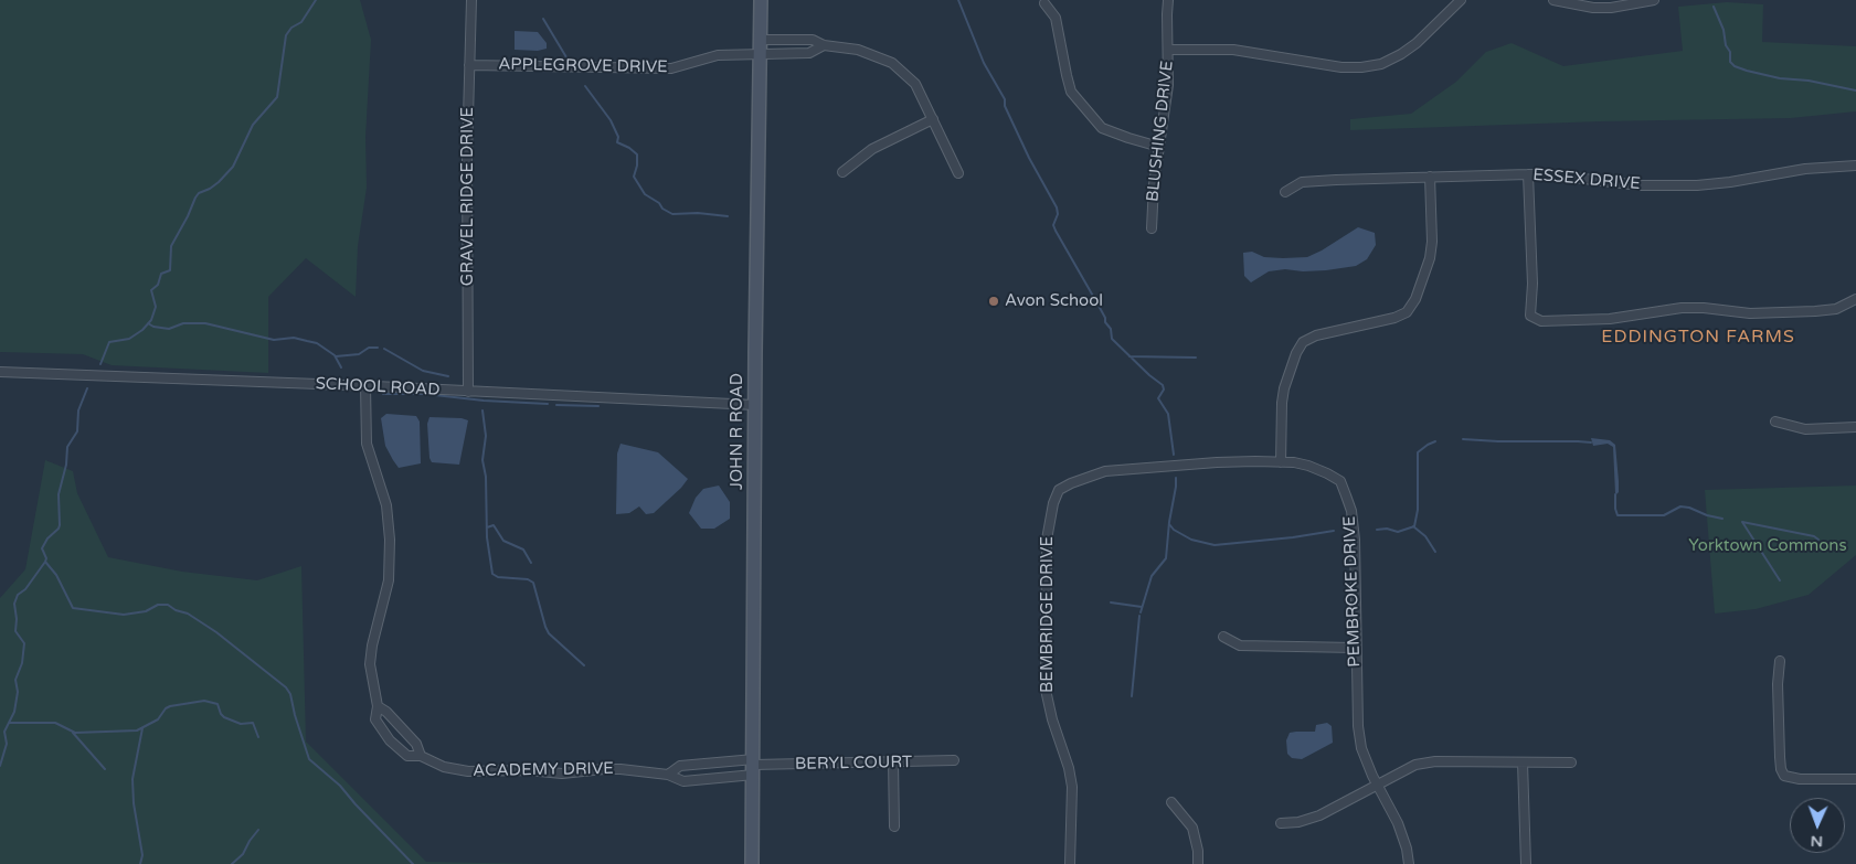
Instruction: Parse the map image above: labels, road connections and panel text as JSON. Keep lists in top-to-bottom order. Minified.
{"streets":{"main road":["JOHN R ROAD"],"street":["APPLEGROVE DRIVE","BLUSHING DRIVE","ESSEX DRIVE","GRAVEL RIDGE DRIVE","SCHOOL ROAD","PEMBROKE DRIVE","BEMBRIDGE DRIVE","BERYL COURT","ACADEMY DRIVE"]},"crossings":[["APPLEGROVE DRIVE","GRAVEL RIDGE DRIVE"],["APPLEGROVE DRIVE","JOHN R ROAD"],["GRAVEL RIDGE DRIVE","SCHOOL ROAD"],["SCHOOL ROAD","JOHN R ROAD"],["SCHOOL ROAD","ACADEMY DRIVE"],["JOHN R ROAD","BERYL COURT"],["JOHN R ROAD","ACADEMY DRIVE"],["PEMBROKE DRIVE","BEMBRIDGE DRIVE"],["BERYL COURT","ACADEMY DRIVE"]],"districts":["EDDINGTON FARMS"],"parks":["Yorktown Commons"],"places":["Avon School"],"north":"bottom"}
